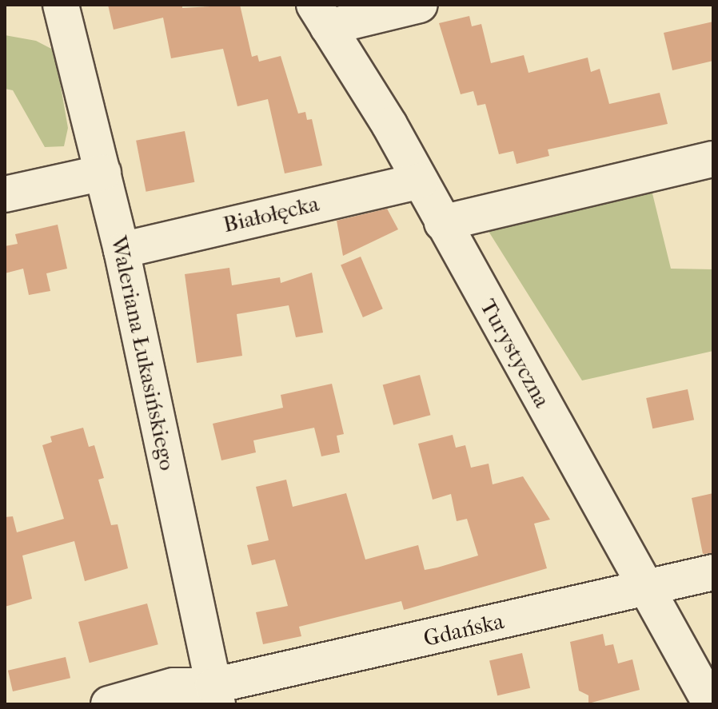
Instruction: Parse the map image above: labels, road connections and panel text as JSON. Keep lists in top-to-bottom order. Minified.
{"streets":{"street":["Białołęcka","Waleriana Łukasińskiego","Turystyczna","Gdańska"]},"crossings":[["Białołęcka","Waleriana Łukasińskiego"],["Białołęcka","Turystyczna"],["Waleriana Łukasińskiego","Gdańska"],["Turystyczna","Gdańska"]]}
